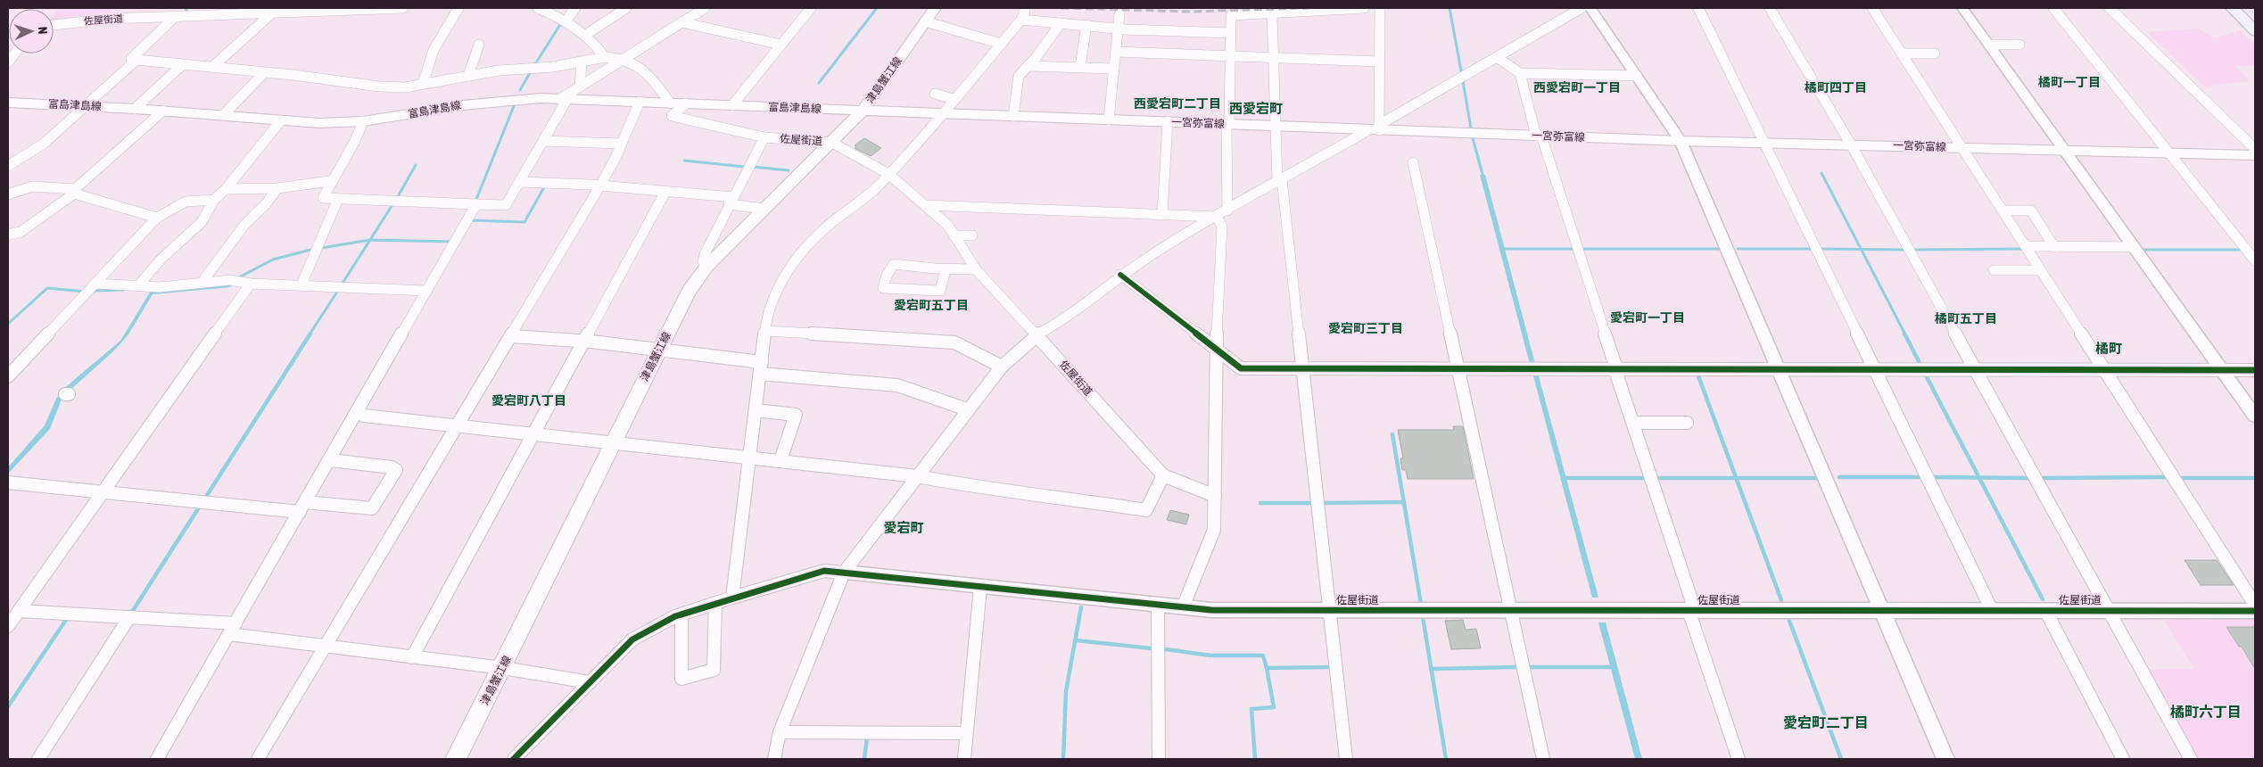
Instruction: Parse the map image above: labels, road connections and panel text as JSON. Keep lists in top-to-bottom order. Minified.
{"streets":{"main road":["津島蟹江線","富島津島線","一宮弥富線"],"street":["佐屋街道"]},"crossings":[["佐屋街道","津島蟹江線"],["佐屋街道","富島津島線"],["津島蟹江線","富島津島線"],["津島蟹江線","一宮弥富線"],["富島津島線","一宮弥富線"]],"districts":["橘町一丁目","西愛宕町一丁目","橘町四丁目","西愛宕町二丁目","西愛宕町","愛宕町五丁目","愛宕町一丁目","橘町五丁目","愛宕町三丁目","橘町","愛宕町八丁目","愛宕町","橘町六丁目","愛宕町二丁目"],"north":"right"}
